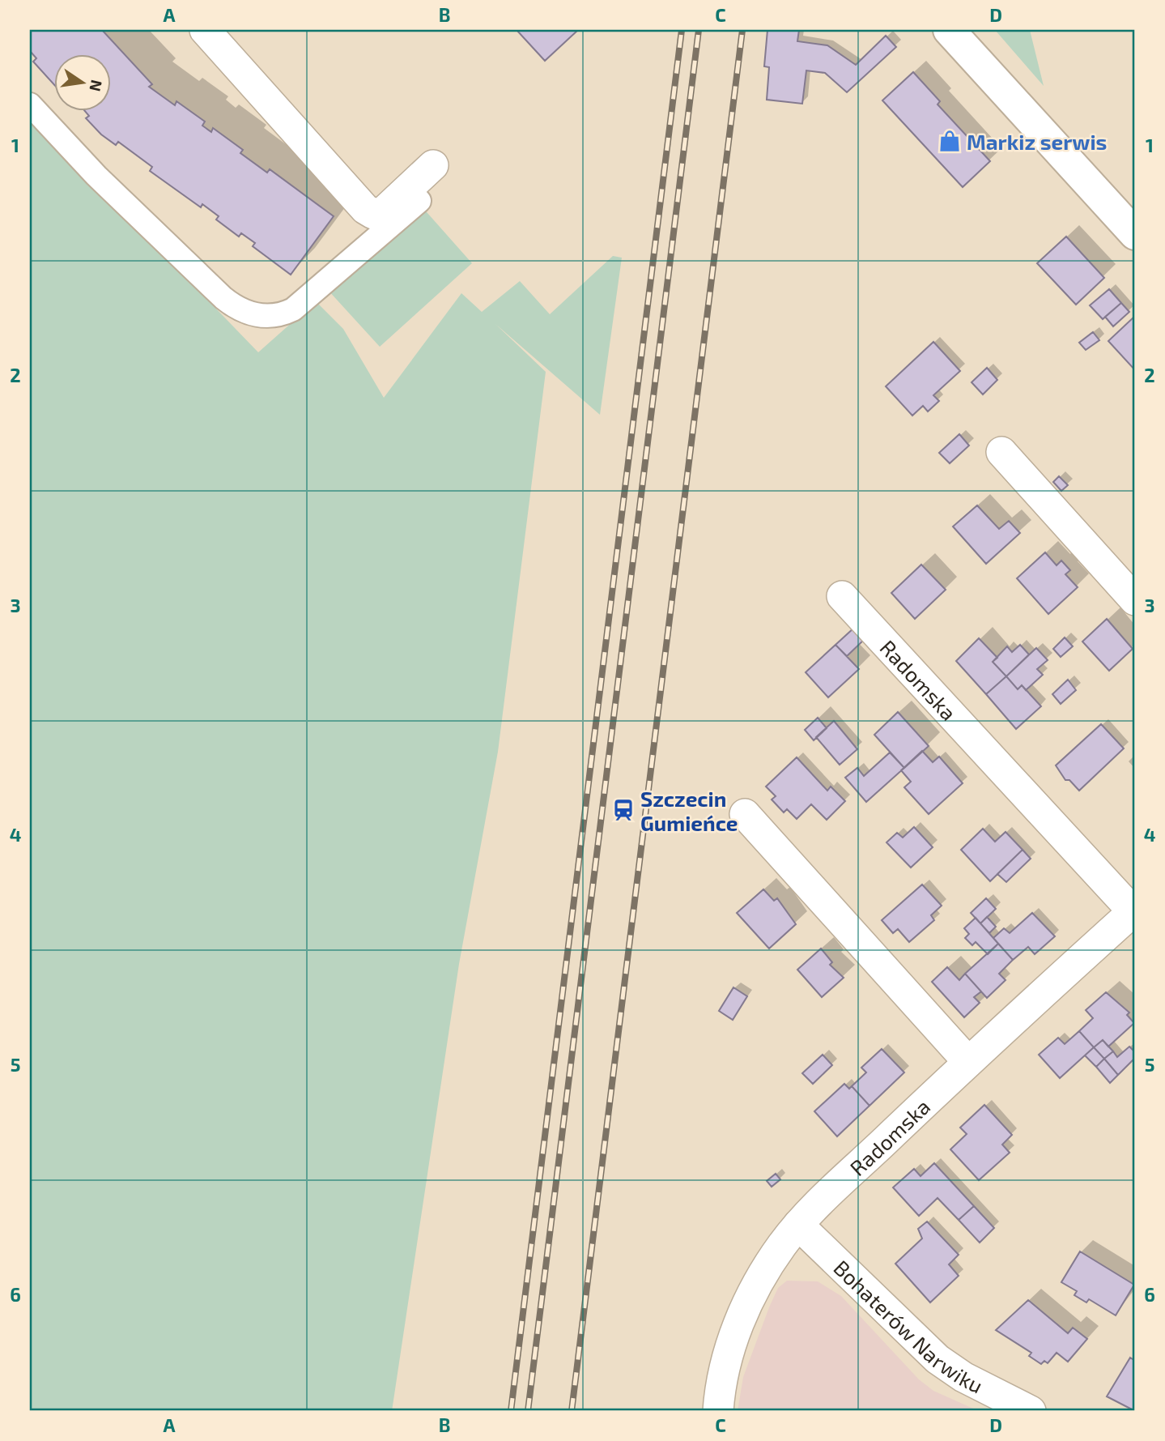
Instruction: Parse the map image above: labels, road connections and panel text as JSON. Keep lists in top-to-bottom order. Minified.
{"streets":{"street":["Radomska","Bohaterów Narwiku"]},"crossings":[["Radomska","Bohaterów Narwiku"]],"places":{"shop":["Markiz serwis"],"station":["Szczecin Gumieńce"]},"north":"right","grid":{"columns":["A","B","C","D"],"rows":["1","2","3","4","5","6"]}}
